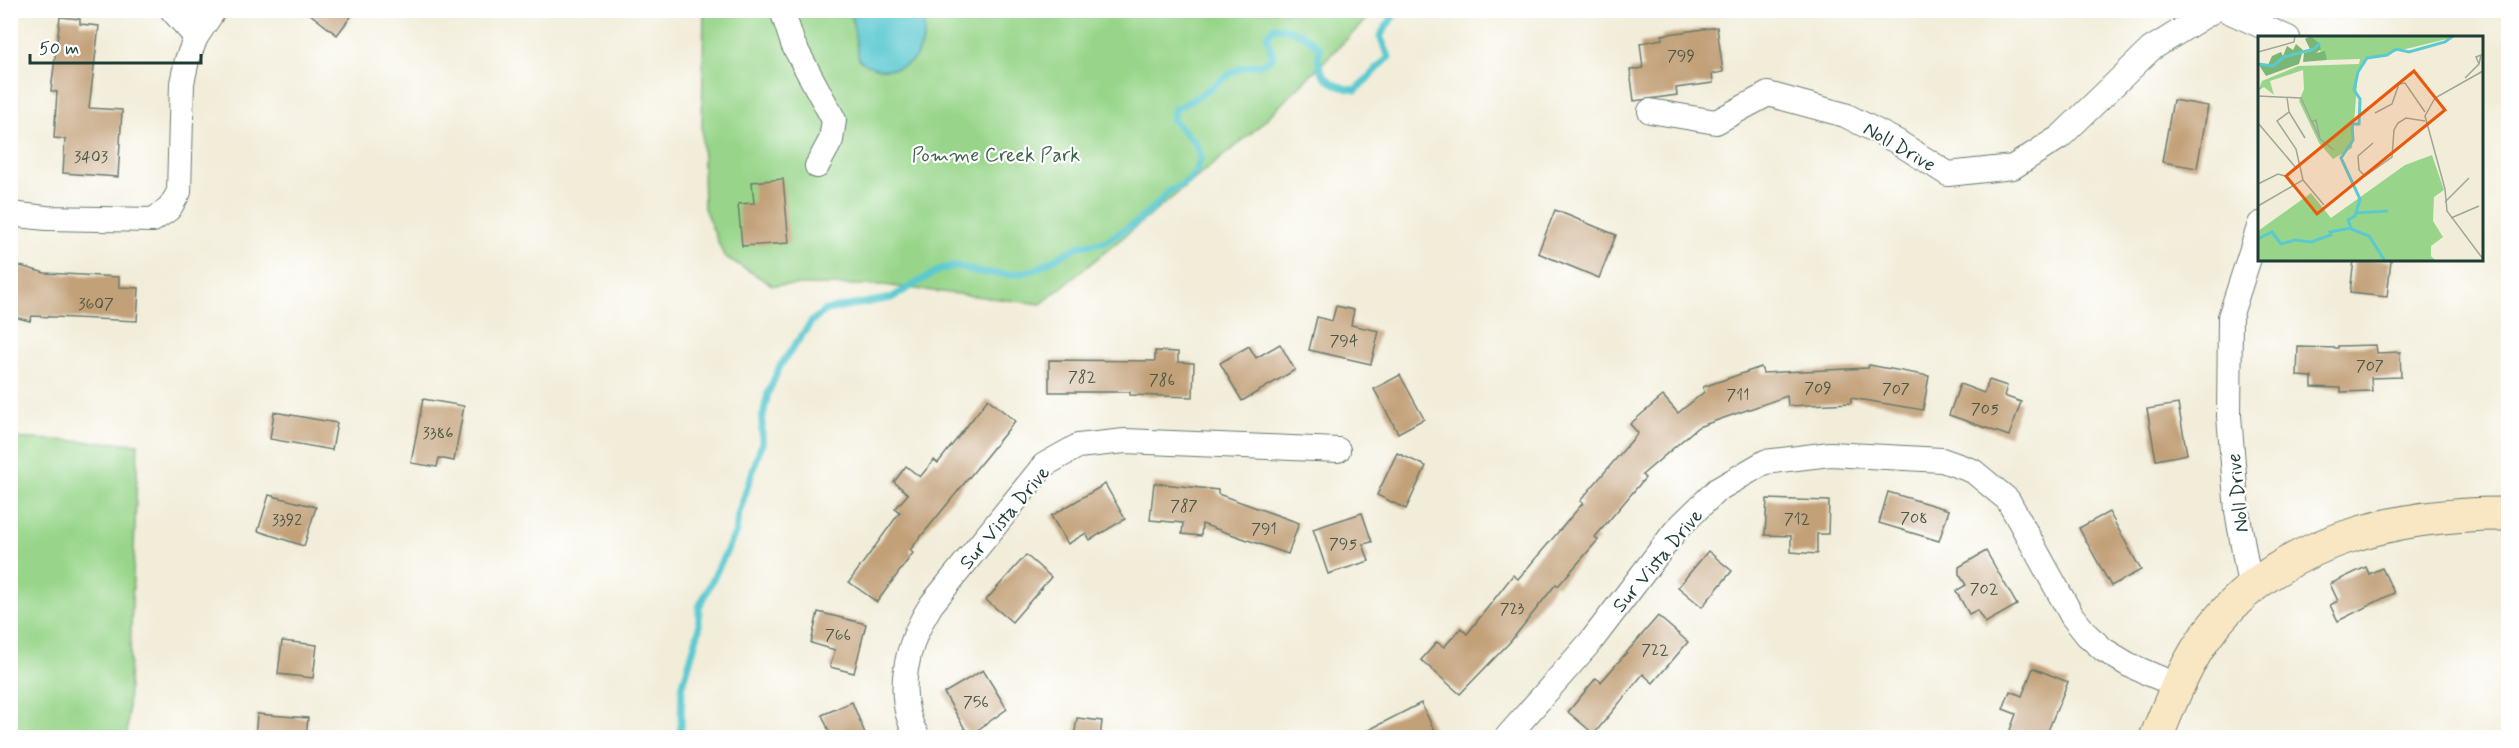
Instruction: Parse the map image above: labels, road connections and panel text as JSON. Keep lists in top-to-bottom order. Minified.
{"streets":{"street":["Noll Drive","Sur Vista Drive"]},"parks":["Pomme Creek Park"],"house_numbers":["799","3403","3607","794","707","782","786","709","707","711","705","3386","787","708","712","3392","791","795","702","723","766","722","756"],"scale_bar":"50 m"}
